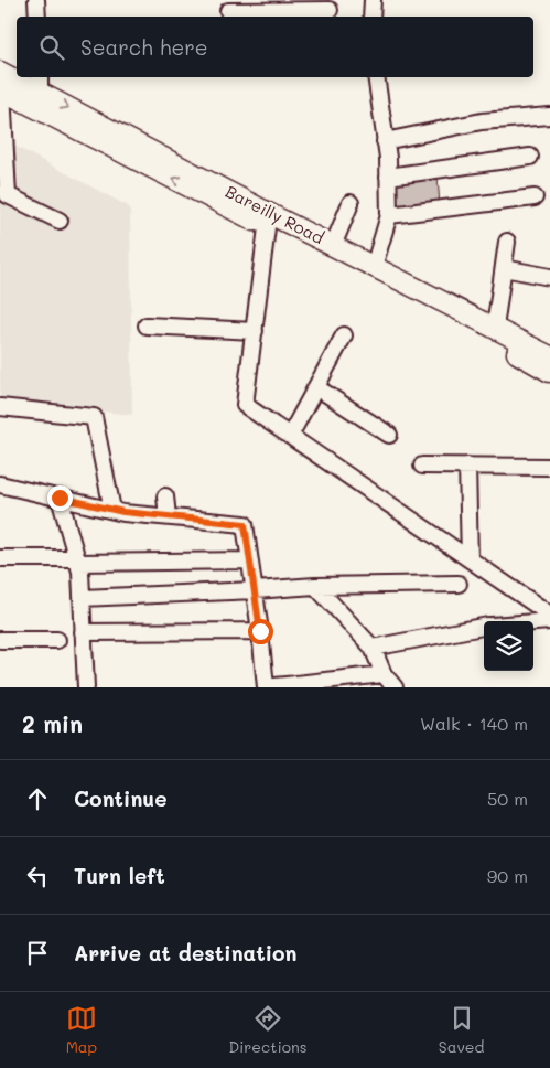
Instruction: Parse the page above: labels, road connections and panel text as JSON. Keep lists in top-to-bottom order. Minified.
{"streets":{"main road":["Bareilly Road"]},"page":{"search":"Search here","heading":["2 min","Walk · 140 m"],"list":[["Continue","50 m"],["Turn left","90 m"],"Arrive at destination"],"nav":["Map","Directions","Saved"]}}
